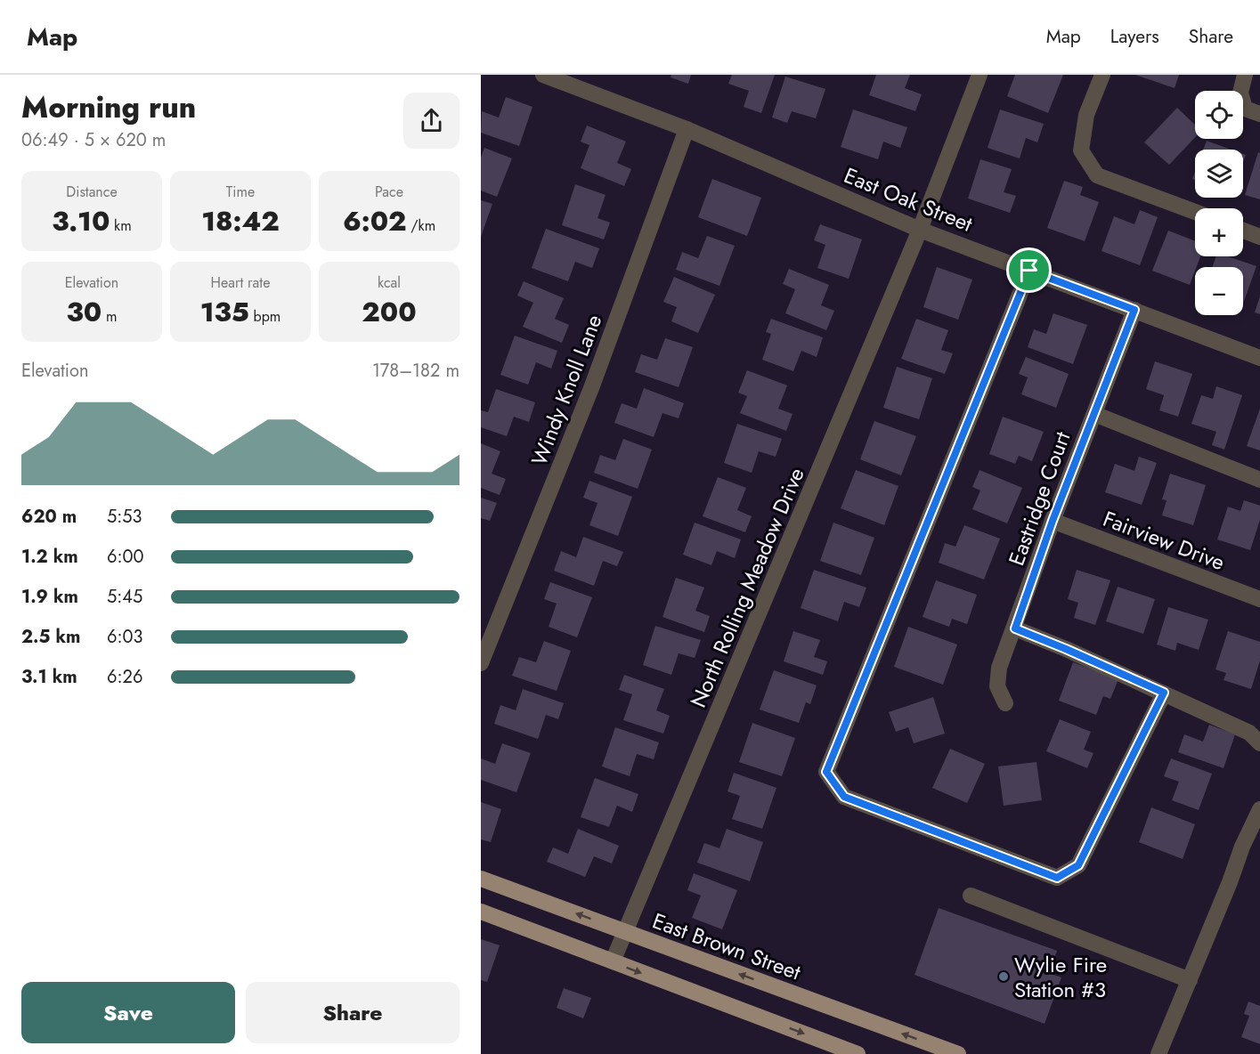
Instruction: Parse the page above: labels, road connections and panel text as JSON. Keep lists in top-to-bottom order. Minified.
{"streets":{"main road":["East Brown Street"],"street":["East Oak Street","Windy Knoll Lane","Eastridge Court","Fairview Drive","North Rolling Meadow Drive"]},"crossings":[["East Oak Street","Windy Knoll Lane"],["East Oak Street","Eastridge Court"],["East Oak Street","North Rolling Meadow Drive"],["Eastridge Court","Fairview Drive"],["North Rolling Meadow Drive","East Brown Street"]],"places":["Wylie Fire Station #3"],"page":{"header":"Map","nav":["Map","Layers","Share"],"heading":["Morning run","06:49 · 5 × 620 m"],"map_buttons":["+","−"],"stats":[["Distance","3.10 km"],["Time","18:42"],["Pace","6:02 /km"],["Elevation","30 m"],["Heart rate","135 bpm"],["kcal","200"]],"chart":["Elevation","178–182 m"],"list":[{"name":"620 m","note":"5:53"},{"name":"1.2 km","note":"6:00"},{"name":"1.9 km","note":"5:45"},{"name":"2.5 km","note":"6:03"},{"name":"3.1 km","note":"6:26"}],"buttons":["Save","Share"]}}
